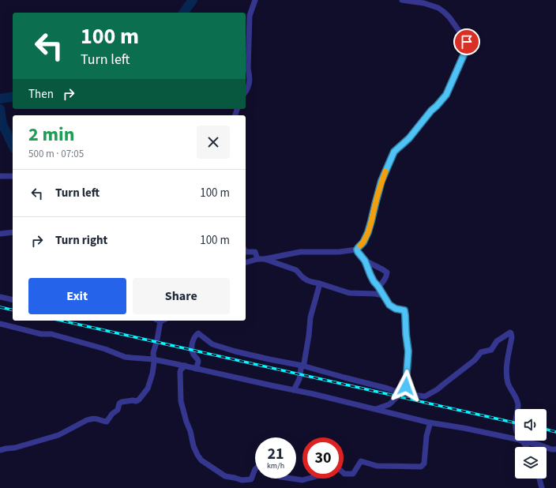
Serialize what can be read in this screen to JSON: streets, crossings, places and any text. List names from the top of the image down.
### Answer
{
  "page": {
    "turn": ["100 m", "Turn left"],
    "then": "Then",
    "heading": ["2 min", "500 m · 07:05"],
    "list": [
      {
        "name": "Turn left",
        "value": "100 m"
      },
      {
        "name": "Turn right",
        "value": "100 m"
      }
    ],
    "buttons": ["Exit", "Share"],
    "speed": "21 km/h",
    "limit": "30"
  }
}
